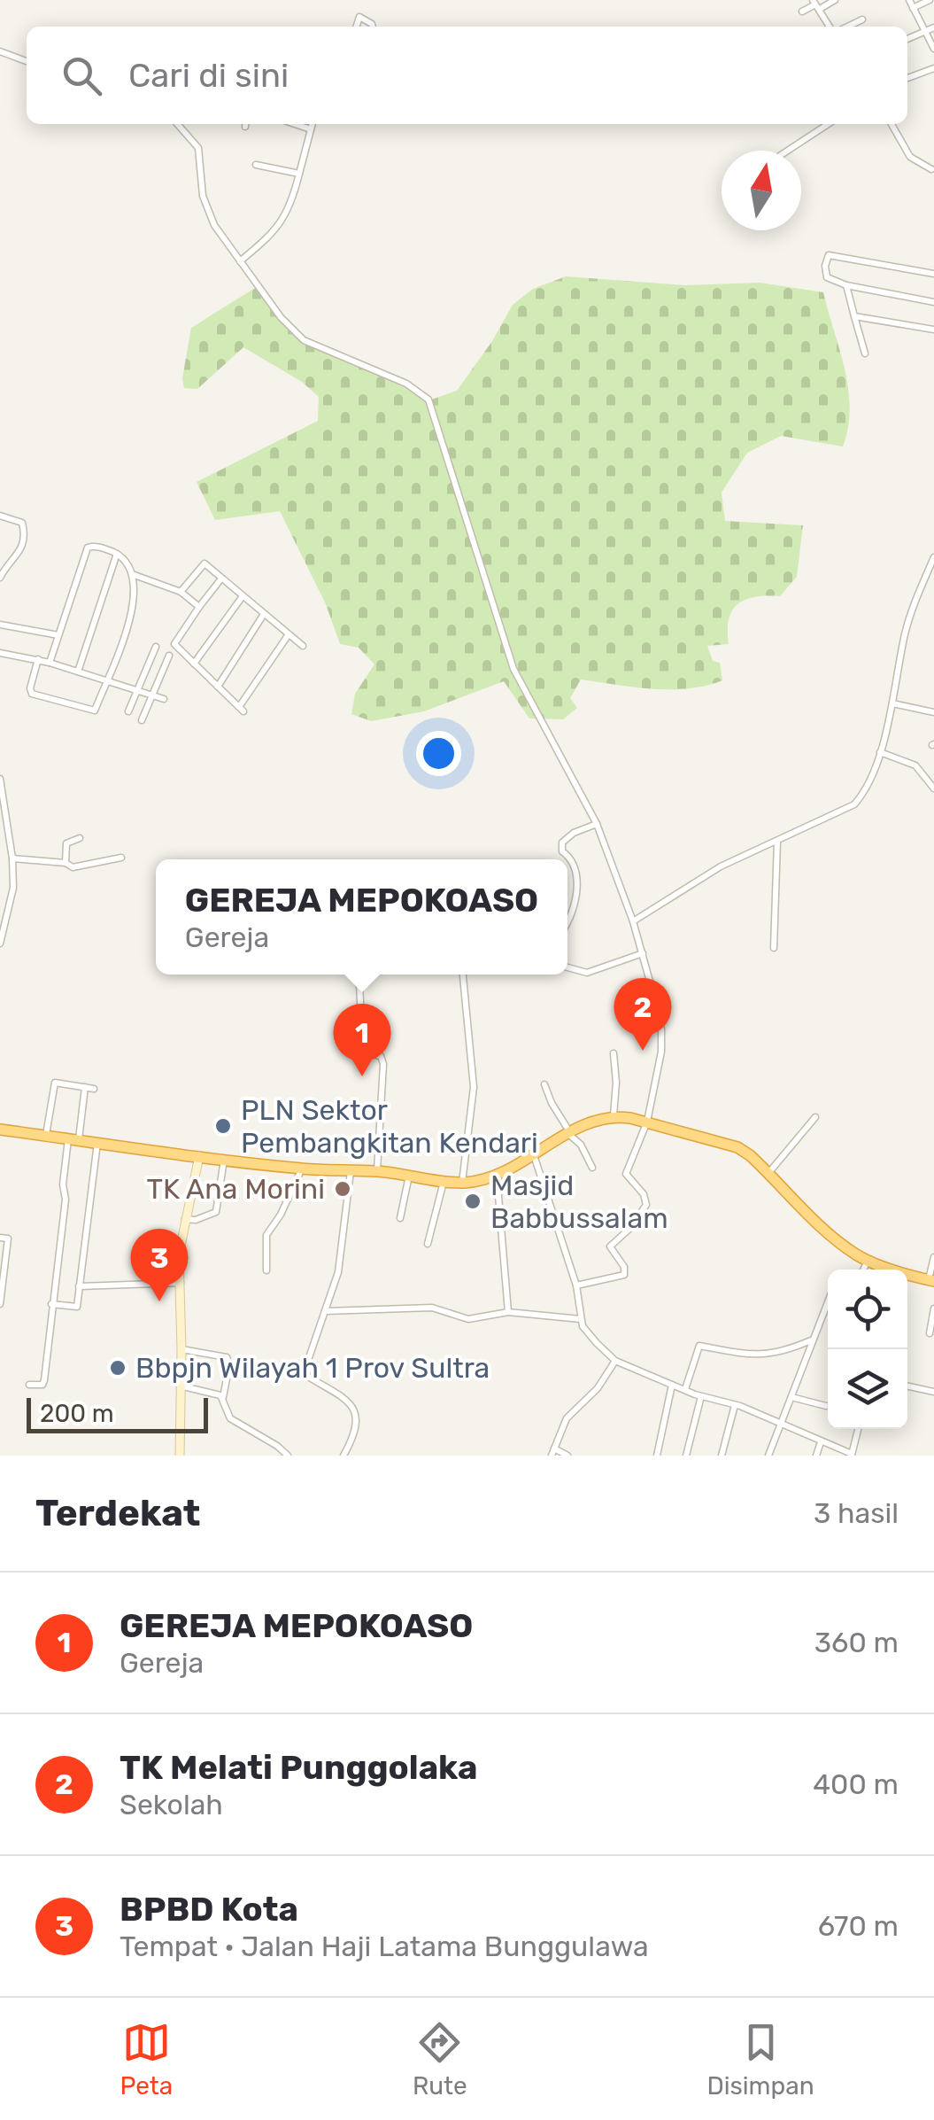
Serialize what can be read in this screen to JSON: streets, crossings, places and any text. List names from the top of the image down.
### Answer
{
  "places": [
    "PLN Sektor Pembangkitan Kendari",
    "TK Ana Morini",
    "Masjid Babbussalam",
    "Bbpjn Wilayah 1 Prov Sultra"
  ],
  "scale_bar": "200 m",
  "north": "top",
  "page": {
    "search": "Cari di sini",
    "popup": ["GEREJA MEPOKOASO", "Gereja"],
    "pins": ["2", "1", "3"],
    "scale": "200 m",
    "heading": ["Terdekat", "3 hasil"],
    "list": [
      {
        "mark": "1",
        "name": "GEREJA MEPOKOASO",
        "note": "Gereja",
        "value": "360 m"
      },
      {
        "mark": "2",
        "name": "TK Melati Punggolaka",
        "note": "Sekolah",
        "value": "400 m"
      },
      {
        "mark": "3",
        "name": "BPBD Kota",
        "note": "Tempat · Jalan Haji Latama Bunggulawa",
        "value": "670 m"
      }
    ],
    "nav": ["Peta", "Rute", "Disimpan"]
  }
}
